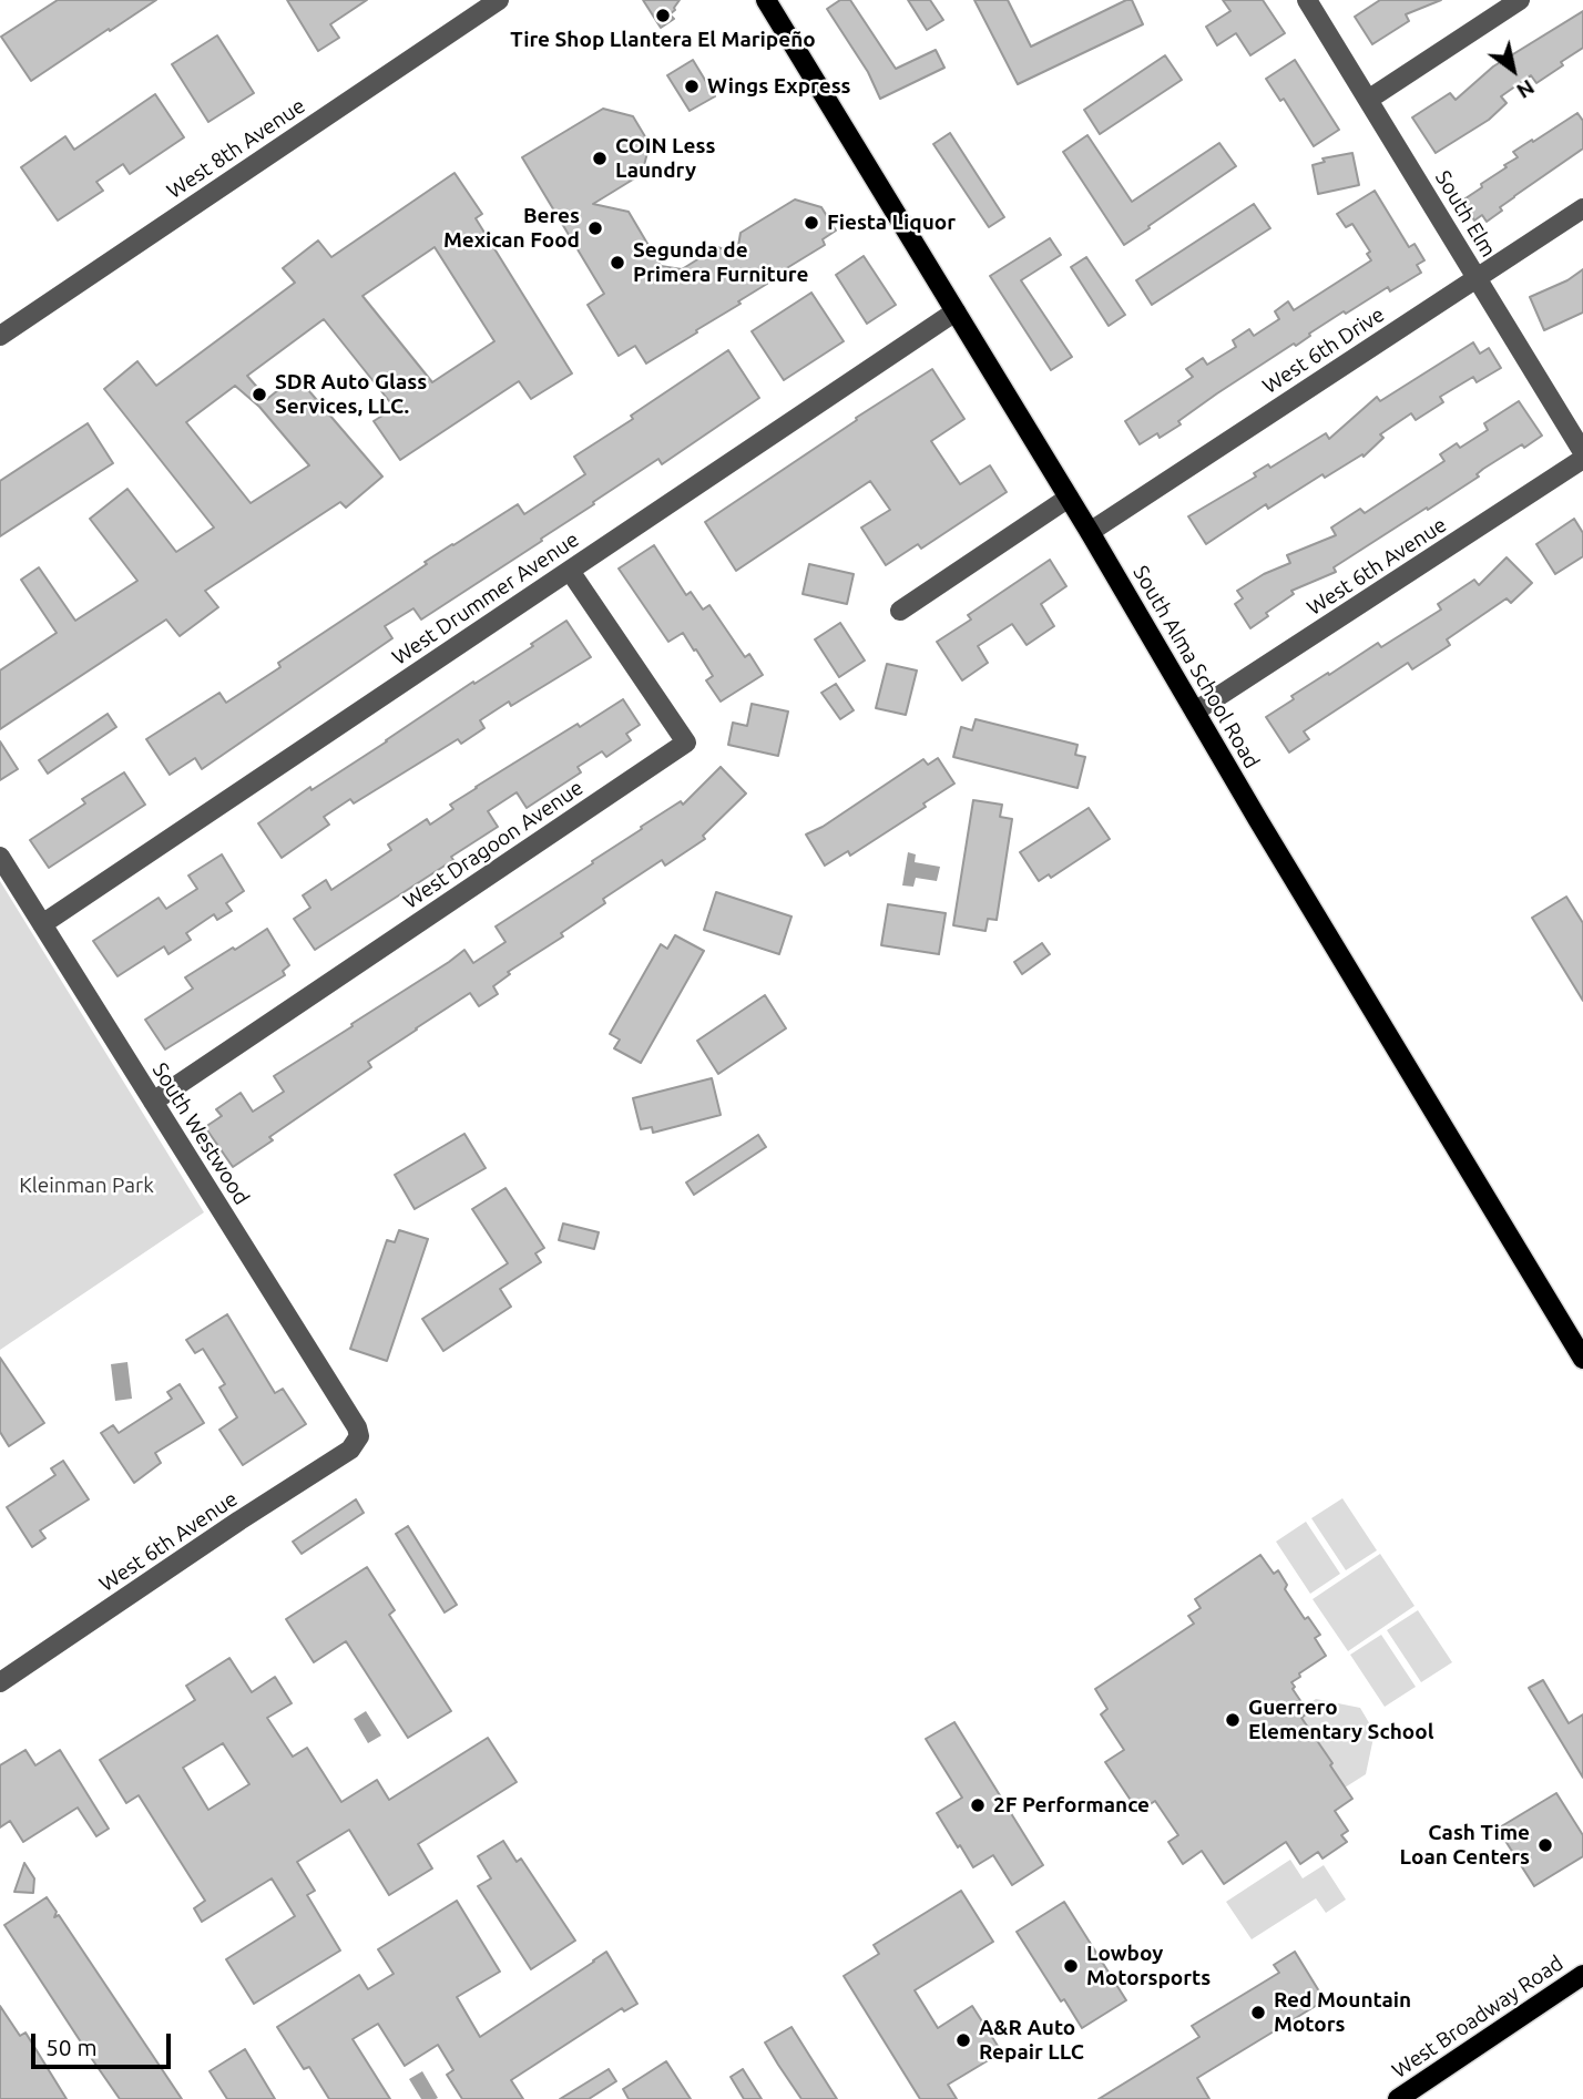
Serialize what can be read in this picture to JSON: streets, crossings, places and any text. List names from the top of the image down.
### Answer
{
  "streets": {
    "main road": ["South Alma School Road", "West Broadway Road"],
    "street": [
      "West 8th Avenue",
      "South Elm",
      "West 6th Drive",
      "West 6th Avenue",
      "West Drummer Avenue",
      "West Dragoon Avenue",
      "South Westwood"
    ]
  },
  "crossings": [
    ["South Elm", "West 6th Drive"],
    ["West 6th Drive", "South Alma School Road"],
    ["West 6th Avenue", "South Alma School Road"],
    ["West 6th Avenue", "South Westwood"],
    ["West Drummer Avenue", "South Alma School Road"],
    ["West Drummer Avenue", "West Dragoon Avenue"],
    ["West Drummer Avenue", "South Westwood"],
    ["West Dragoon Avenue", "South Westwood"]
  ],
  "parks": ["Kleinman Park"],
  "places": [
    "Tire Shop Llantera El Maripeño",
    "Wings Express",
    "COIN Less Laundry",
    "Fiesta Liquor",
    "Beres Mexican Food",
    "Segunda de Primera Furniture",
    "SDR Auto Glass Services, LLC.",
    "Guerrero Elementary School",
    "2F Performance",
    "Cash Time Loan Centers",
    "Lowboy Motorsports",
    "Red Mountain Motors",
    "A&R Auto Repair LLC"
  ],
  "scale_bar": "50 m",
  "north": "bottom right"
}
